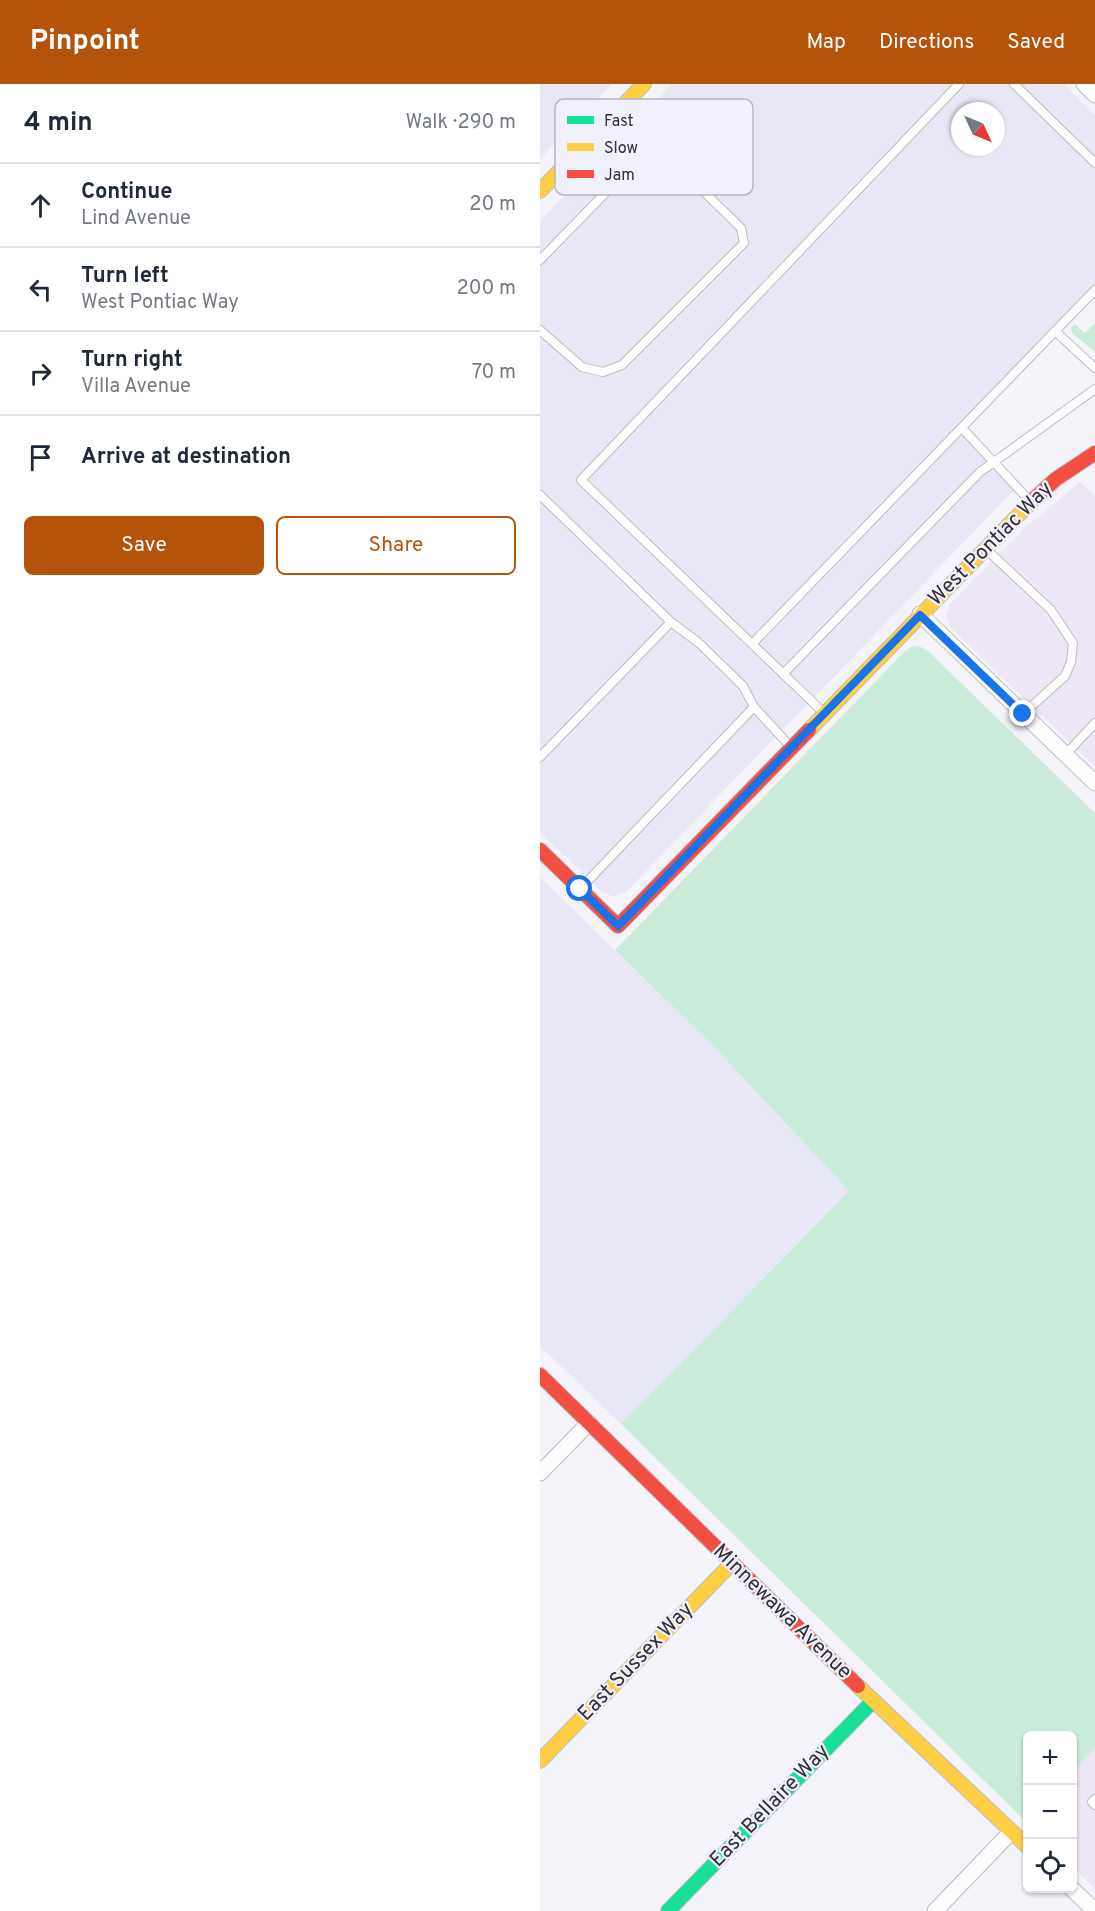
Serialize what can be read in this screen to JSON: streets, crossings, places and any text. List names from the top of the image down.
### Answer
{
  "streets": {
    "street": [
      "West Pontiac Way",
      "Minnewawa Avenue",
      "East Sussex Way",
      "East Bellaire Way"
    ]
  },
  "crossings": [
    ["Minnewawa Avenue", "East Sussex Way"],
    ["Minnewawa Avenue", "East Bellaire Way"]
  ],
  "legend": ["Fast", "Slow", "Jam"],
  "north": "bottom right",
  "page": {
    "header": "Pinpoint",
    "nav": ["Map", "Directions", "Saved"],
    "heading": ["4 min", "Walk · 290 m"],
    "list": [
      ["Continue", "Lind Avenue", "20 m"],
      ["Turn left", "West Pontiac Way", "200 m"],
      ["Turn right", "Villa Avenue", "70 m"],
      "Arrive at destination"
    ],
    "buttons": ["Save", "Share"],
    "map_buttons": ["+", "−"]
  }
}
